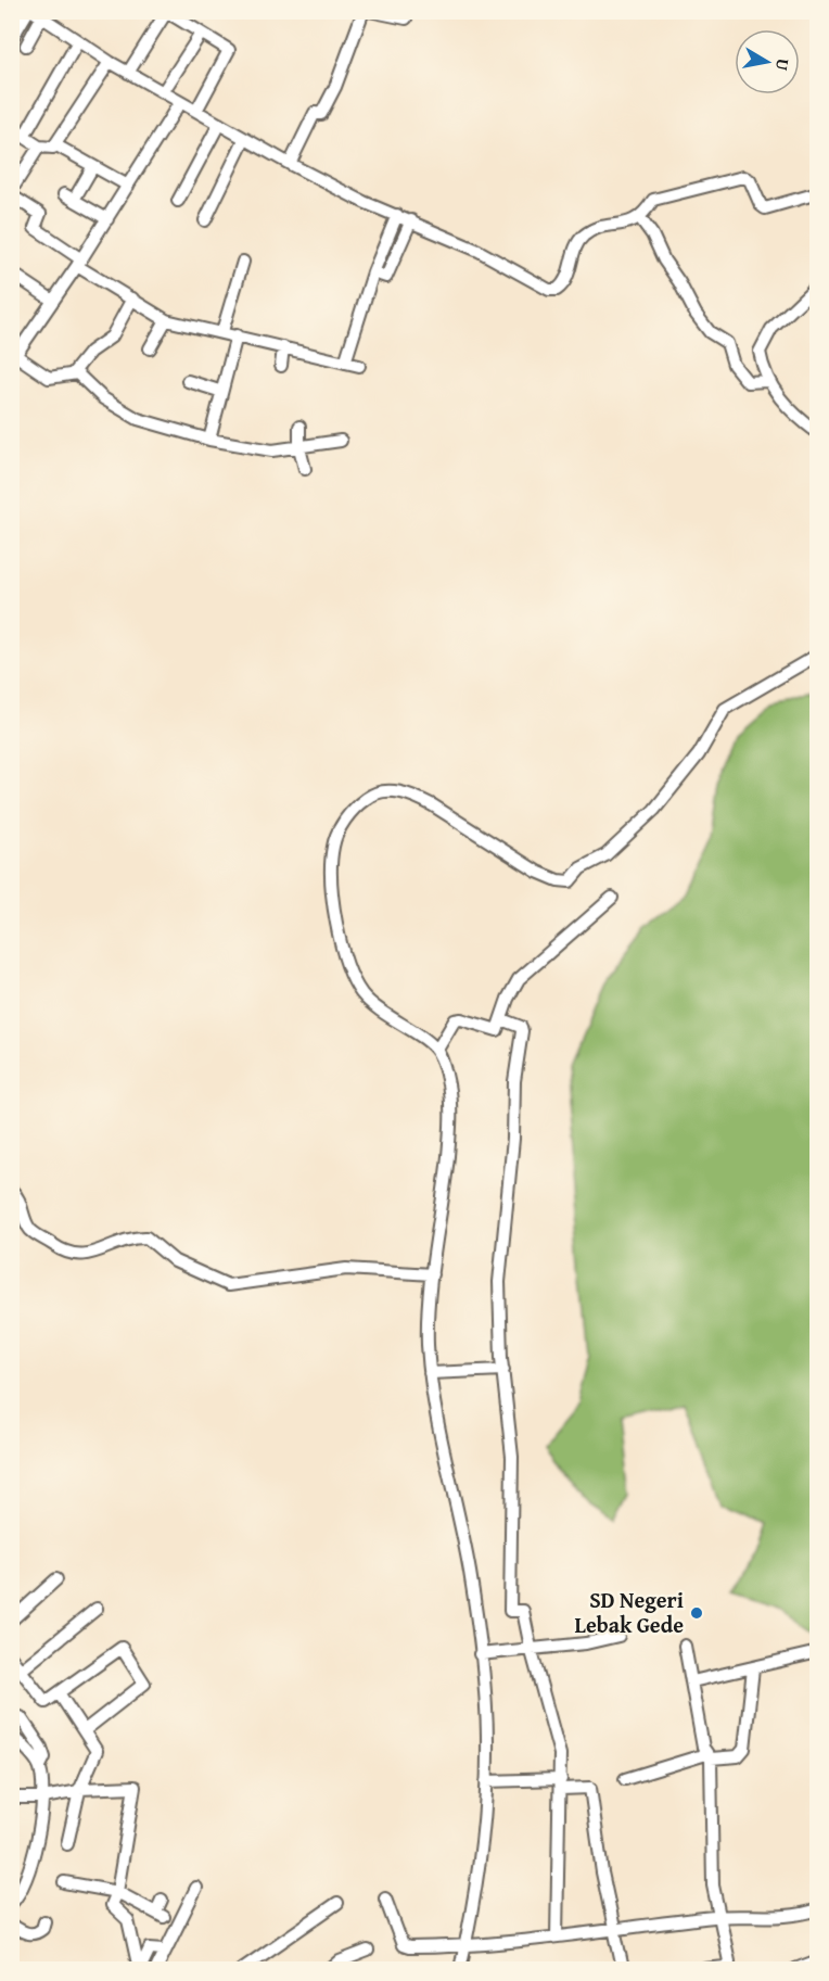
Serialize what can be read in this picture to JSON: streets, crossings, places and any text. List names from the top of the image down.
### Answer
{
  "places": ["SD Negeri Lebak Gede"],
  "north": "right"
}
